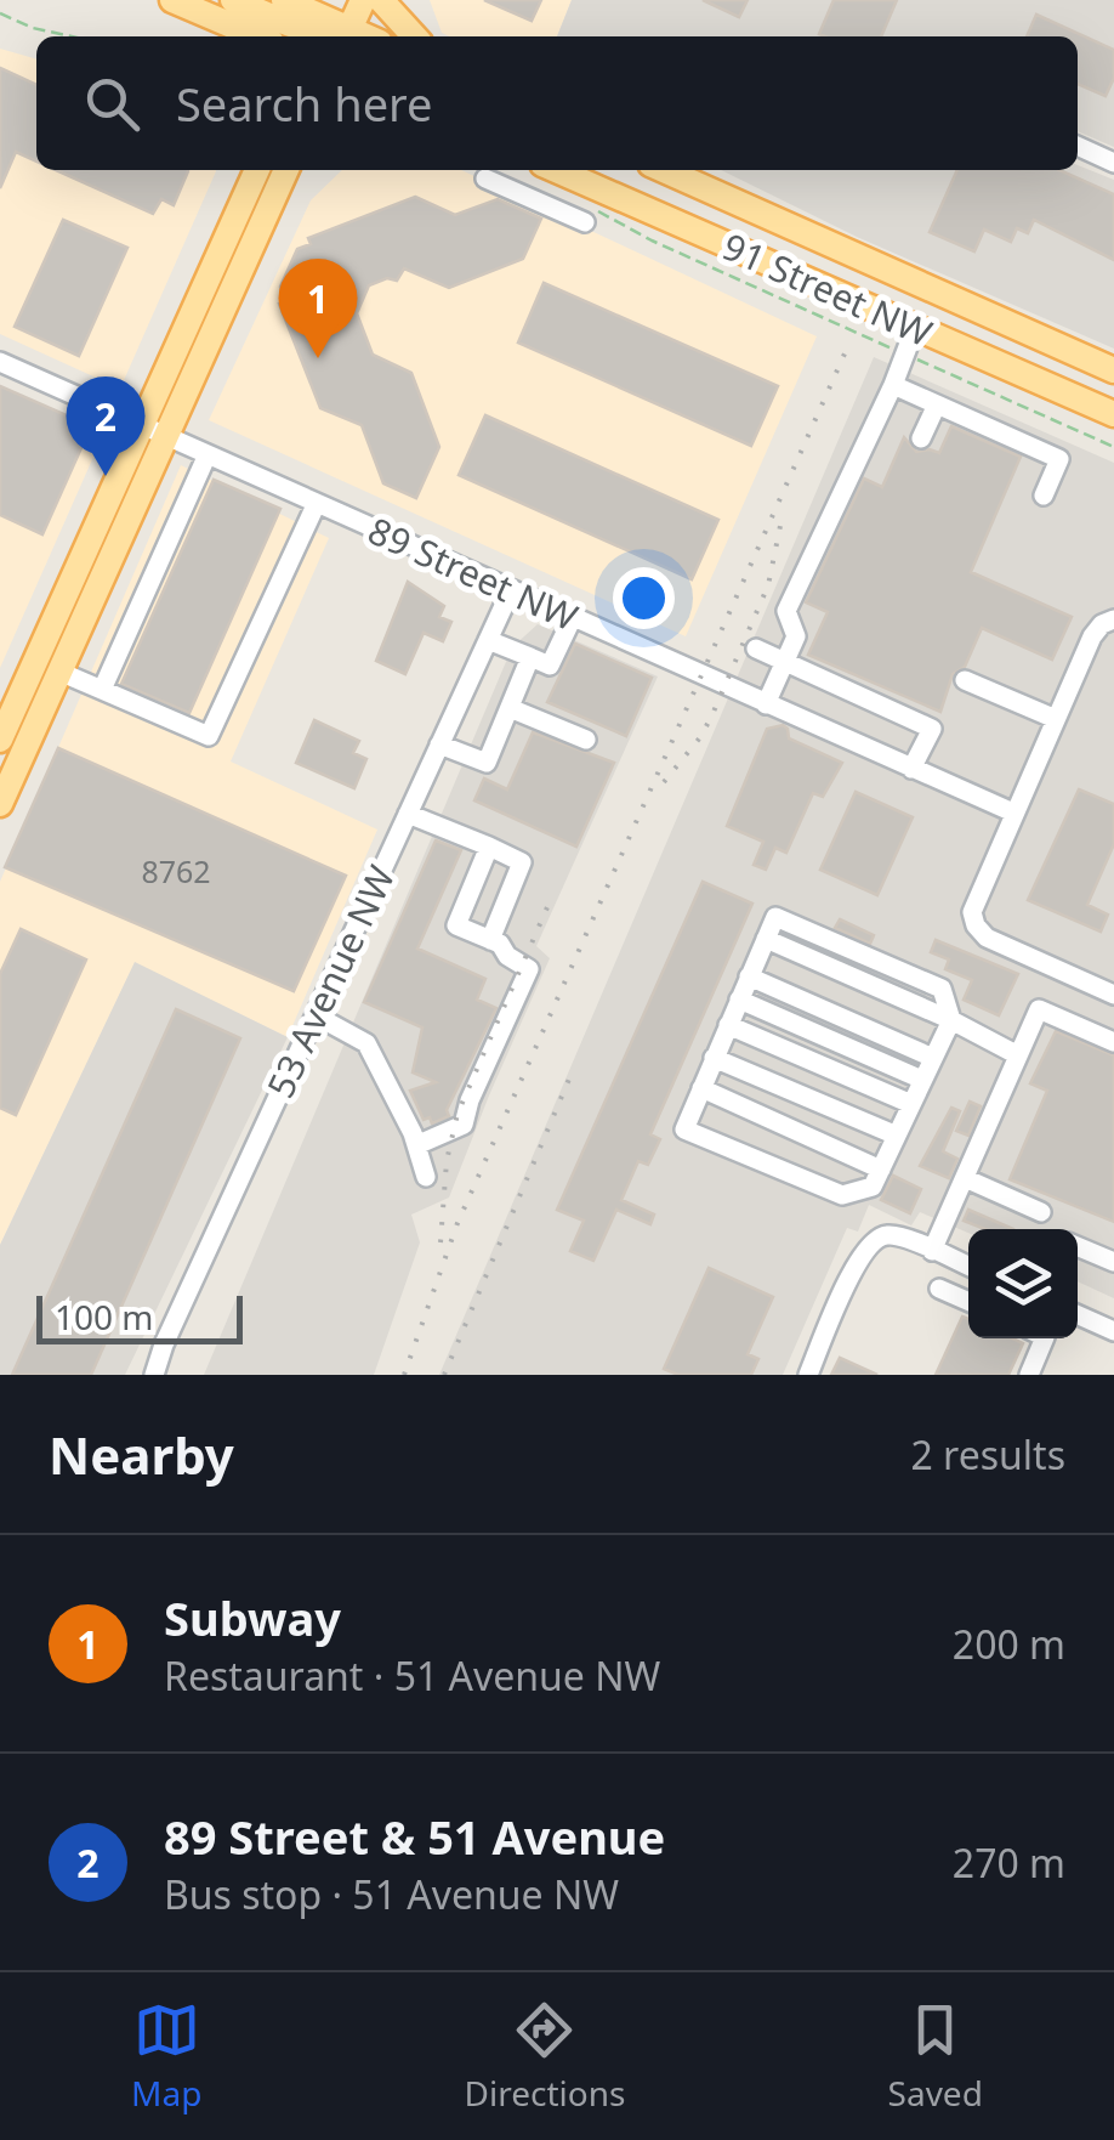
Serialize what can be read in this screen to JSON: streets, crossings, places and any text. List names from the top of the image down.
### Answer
{
  "streets": {
    "main road": ["91 Street NW"],
    "street": ["89 Street NW", "53 Avenue NW"]
  },
  "crossings": [
    ["89 Street NW", "53 Avenue NW"]
  ],
  "house_numbers": ["8762"],
  "scale_bar": "100 m",
  "page": {
    "search": "Search here",
    "pins": ["1", "2"],
    "scale": "100 m",
    "heading": ["Nearby", "2 results"],
    "list": [
      {
        "mark": "1",
        "name": "Subway",
        "note": "Restaurant · 51 Avenue NW",
        "value": "200 m"
      },
      {
        "mark": "2",
        "name": "89 Street & 51 Avenue",
        "note": "Bus stop · 51 Avenue NW",
        "value": "270 m"
      }
    ],
    "nav": ["Map", "Directions", "Saved"]
  }
}
